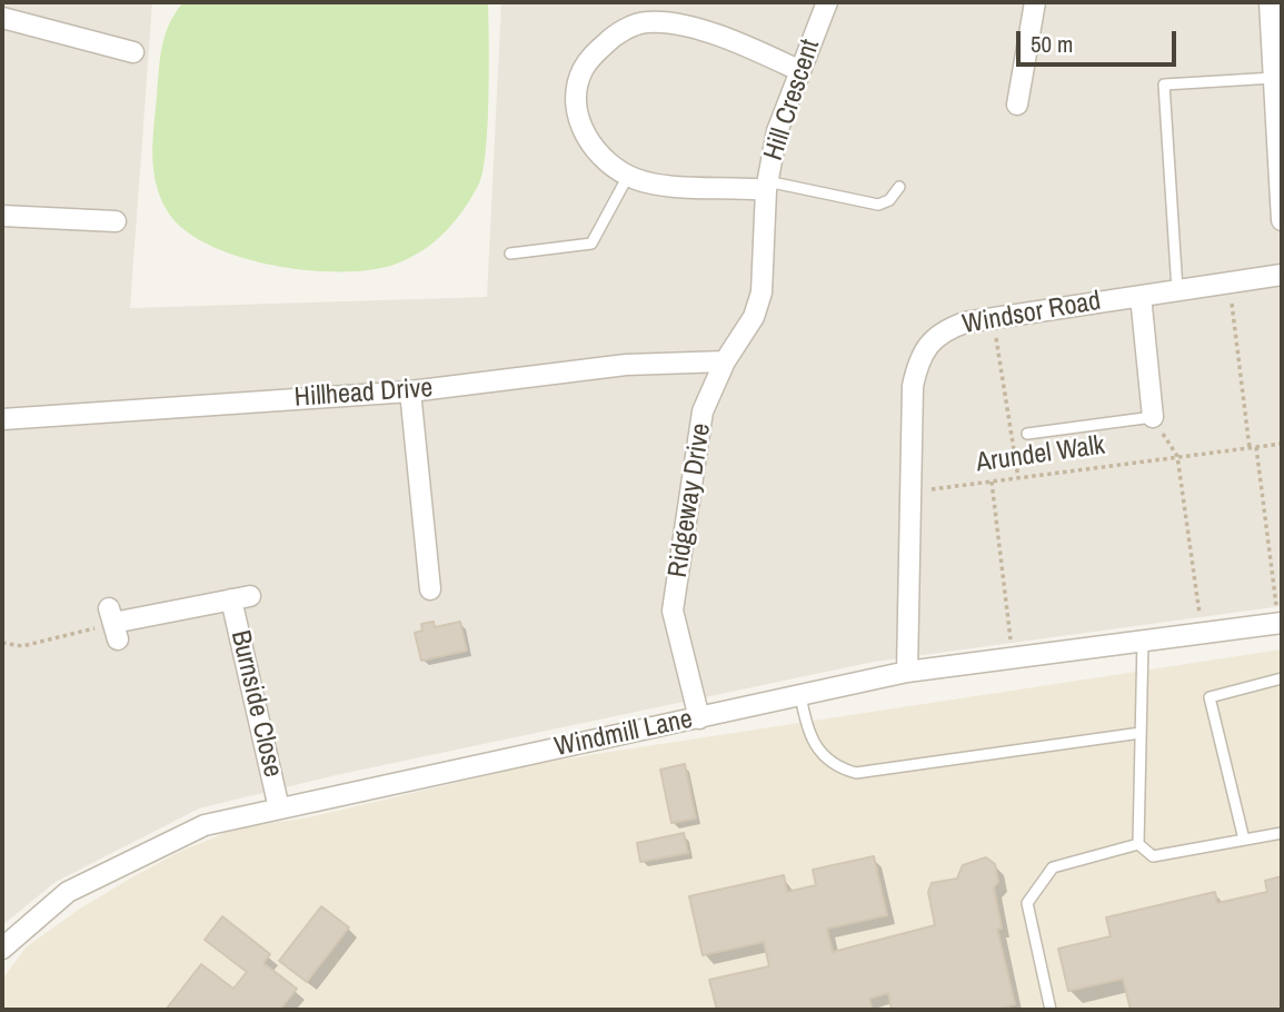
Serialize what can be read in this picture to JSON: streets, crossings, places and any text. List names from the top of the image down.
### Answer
{
  "streets": {
    "street": [
      "Hill Crescent",
      "Windsor Road",
      "Hillhead Drive",
      "Ridgeway Drive",
      "Burnside Close",
      "Windmill Lane"
    ],
    "path": ["Arundel Walk"]
  },
  "crossings": [
    ["Hill Crescent", "Ridgeway Drive"],
    ["Windsor Road", "Arundel Walk"],
    ["Windsor Road", "Windmill Lane"],
    ["Hillhead Drive", "Ridgeway Drive"],
    ["Ridgeway Drive", "Windmill Lane"],
    ["Burnside Close", "Windmill Lane"]
  ],
  "scale_bar": "50 m"
}
